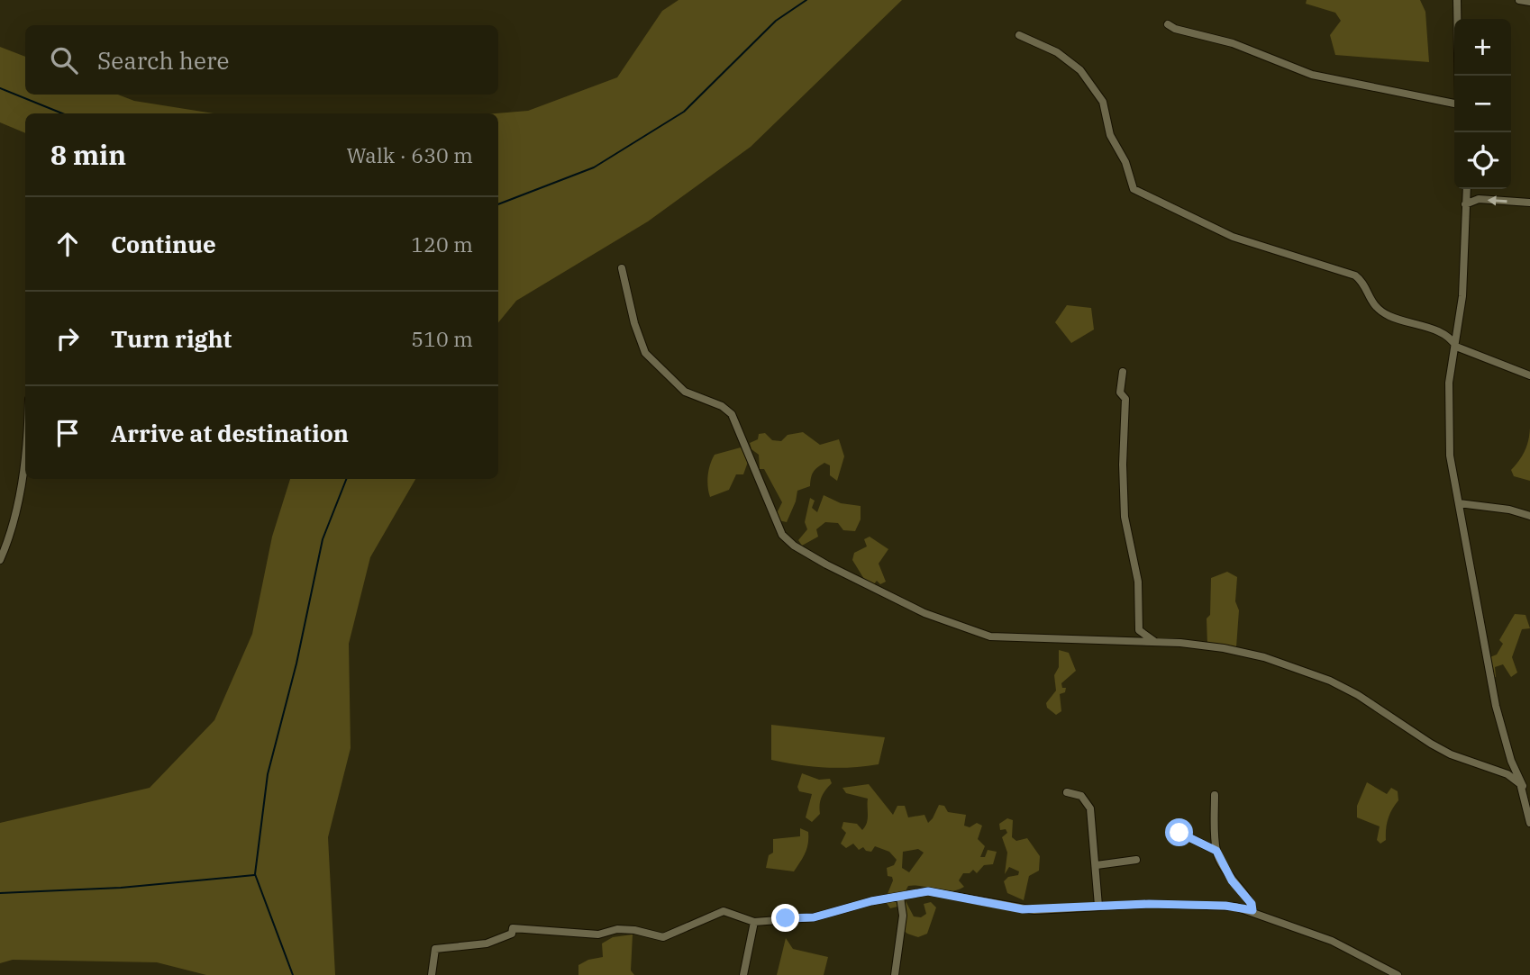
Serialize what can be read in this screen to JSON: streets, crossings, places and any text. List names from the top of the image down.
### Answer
{
  "page": {
    "map_buttons": ["+", "−"],
    "search": "Search here",
    "heading": ["8 min", "Walk · 630 m"],
    "list": [
      ["Continue", "120 m"],
      ["Turn right", "510 m"],
      "Arrive at destination"
    ]
  }
}
